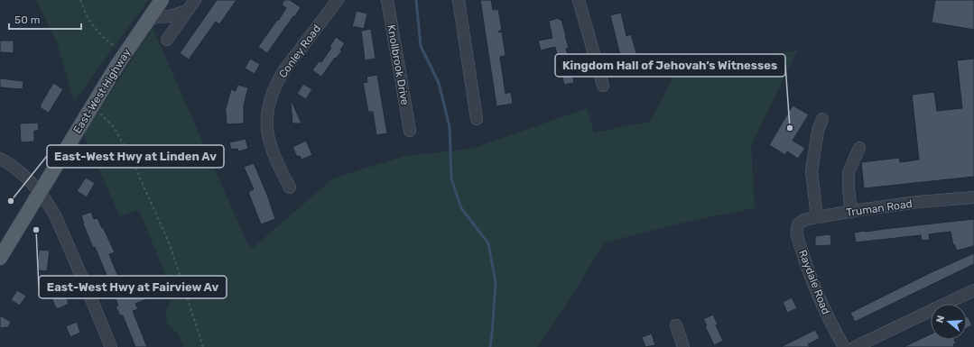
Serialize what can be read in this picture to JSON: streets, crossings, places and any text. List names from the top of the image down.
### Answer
{
  "streets": {
    "main road": ["East-West Highway"],
    "street": [
      "Conley Road",
      "Knollbrook Drive",
      "Truman Road",
      "Raydale Road"
    ]
  },
  "crossings": [
    ["Truman Road", "Raydale Road"]
  ],
  "places": ["Kingdom Hall of Jehovah’s Witnesses", "East-West Hwy at Linden Av", "East-West Hwy at Fairview Av"],
  "scale_bar": "50 m",
  "north": "left"
}
